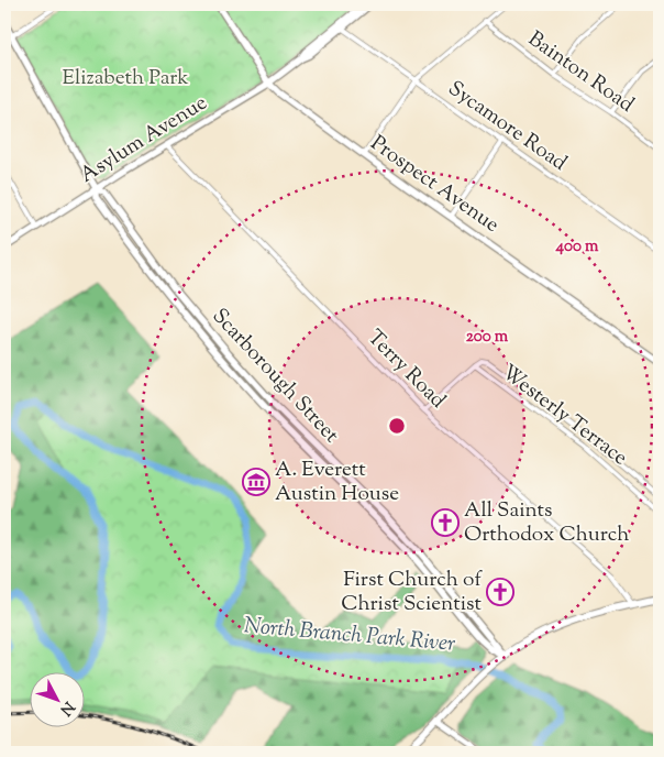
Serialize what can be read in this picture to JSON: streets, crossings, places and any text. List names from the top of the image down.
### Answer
{
  "streets": {
    "main road": ["Asylum Avenue", "Prospect Avenue", "Scarborough Street"],
    "street": [
      "Bainton Road",
      "Sycamore Road",
      "Terry Road",
      "Westerly Terrace"
    ]
  },
  "crossings": [
    ["Sycamore Road", "Asylum Avenue"],
    ["Asylum Avenue", "Prospect Avenue"],
    ["Asylum Avenue", "Terry Road"],
    ["Asylum Avenue", "Scarborough Street"],
    ["Terry Road", "Westerly Terrace"]
  ],
  "water": ["North Branch Park River"],
  "parks": ["Elizabeth Park"],
  "places": {
    "museum": ["A. Everett Austin House"],
    "church": ["All Saints Orthodox Church", "First Church of Christ Scientist"]
  },
  "north": "bottom right",
  "rings": ["400 m", "200 m"]
}
